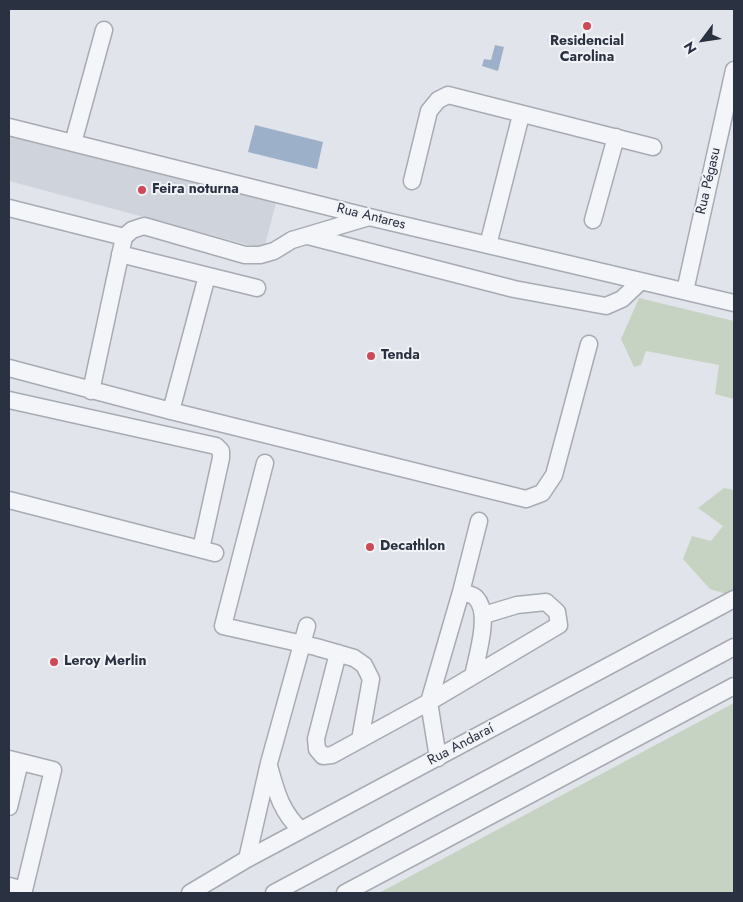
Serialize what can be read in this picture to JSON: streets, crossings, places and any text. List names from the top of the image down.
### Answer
{
  "streets": {
    "street": ["Rua Pégasu", "Rua Antares", "Rua Andaraí"]
  },
  "crossings": [
    ["Rua Pégasu", "Rua Antares"]
  ],
  "places": [
    "Residencial Carolina",
    "Feira noturna",
    "Tenda",
    "Decathlon",
    "Leroy Merlin"
  ],
  "north": "bottom left"
}
